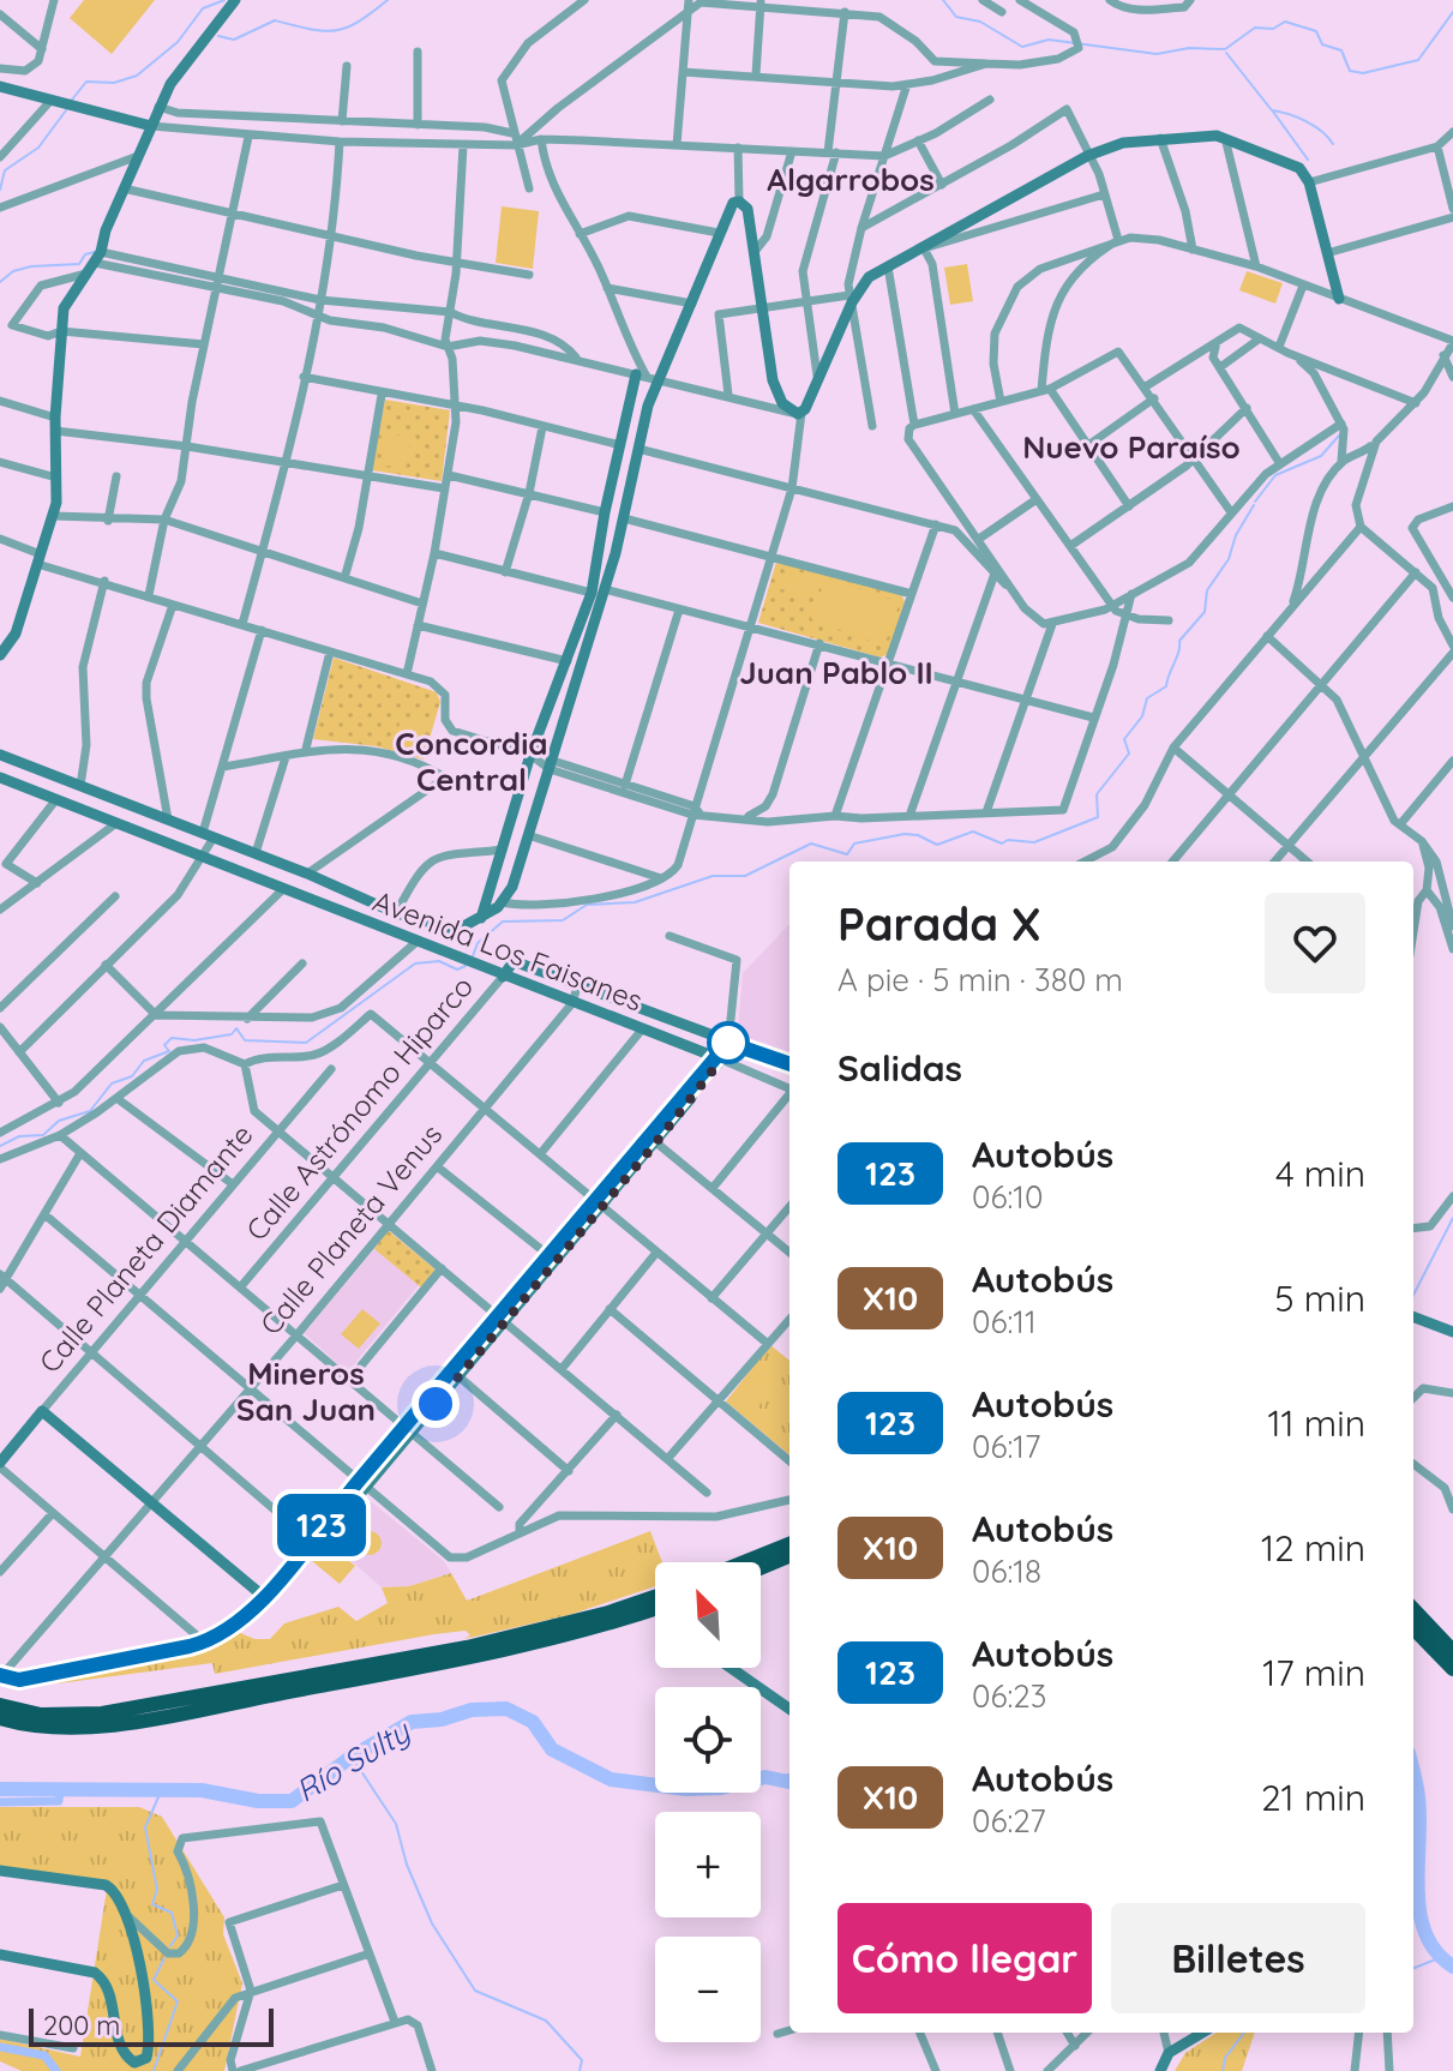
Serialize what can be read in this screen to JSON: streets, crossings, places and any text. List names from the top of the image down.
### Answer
{
  "streets": {
    "street": [
      "Avenida Los Faisanes",
      "Calle Astrónomo Hiparco",
      "Calle Planeta Venus",
      "Calle Planeta Diamante"
    ]
  },
  "crossings": [
    ["Avenida Los Faisanes", "Calle Astrónomo Hiparco"],
    ["Avenida Los Faisanes", "Calle Planeta Venus"]
  ],
  "districts": [
    "Algarrobos",
    "Nuevo Paraíso",
    "Juan Pablo II",
    "Concordia Central",
    "Mineros San Juan"
  ],
  "water": ["Río Sulty"],
  "lines": ["bus line 123"],
  "scale_bar": "200 m",
  "north": "top left",
  "page": {
    "on_map": "123",
    "heading": [
      ["Parada X", "A pie · 5 min · 380 m"],
      "Salidas"
    ],
    "list": [
      {
        "mark": "123",
        "name": "Autobús",
        "note": "06:10",
        "value": "4 min"
      },
      {
        "mark": "X10",
        "name": "Autobús",
        "note": "06:11",
        "value": "5 min"
      },
      {
        "mark": "123",
        "name": "Autobús",
        "note": "06:17",
        "value": "11 min"
      },
      {
        "mark": "X10",
        "name": "Autobús",
        "note": "06:18",
        "value": "12 min"
      },
      {
        "mark": "123",
        "name": "Autobús",
        "note": "06:23",
        "value": "17 min"
      },
      {
        "mark": "X10",
        "name": "Autobús",
        "note": "06:27",
        "value": "21 min"
      }
    ],
    "map_buttons": ["+", "−"],
    "buttons": ["Cómo llegar", "Billetes"],
    "scale": "200 m"
  }
}
